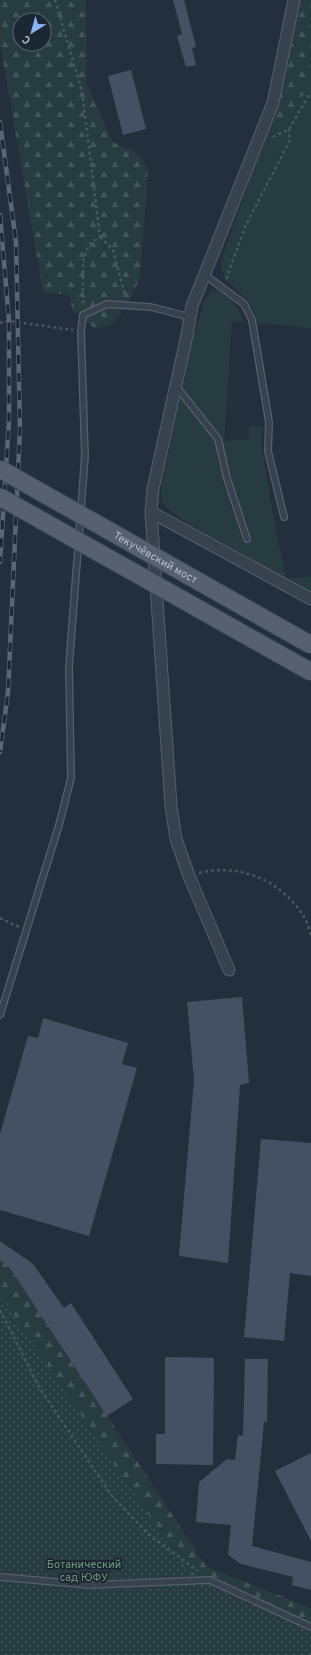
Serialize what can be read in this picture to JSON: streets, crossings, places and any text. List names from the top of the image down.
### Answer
{
  "streets": {
    "main road": ["Текучёвский мост"]
  },
  "parks": ["Ботанический сад ЮФУ"],
  "north": "bottom left"
}
